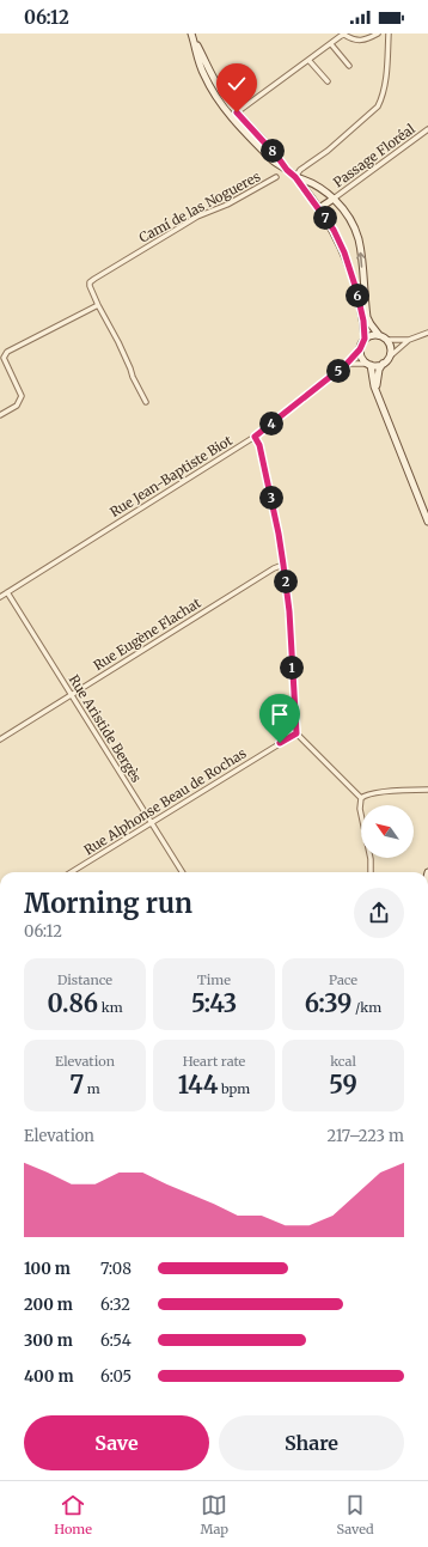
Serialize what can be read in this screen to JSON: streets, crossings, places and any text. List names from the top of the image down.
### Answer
{
  "streets": {
    "street": [
      "Passage Floréal",
      "Camí de las Nogueres",
      "Rue Jean-Baptiste Biot",
      "Rue Eugène Flachat",
      "Rue Aristide Bergès",
      "Rue Alphonse Beau de Rochas"
    ]
  },
  "crossings": [
    ["Rue Jean-Baptiste Biot", "Rue Aristide Bergès"],
    ["Rue Eugène Flachat", "Rue Aristide Bergès"],
    ["Rue Aristide Bergès", "Rue Alphonse Beau de Rochas"]
  ],
  "north": "top left",
  "page": {
    "status": "06:12",
    "pins": [
      "8",
      "7",
      "6",
      "5",
      "4",
      "3",
      "2",
      "1"
    ],
    "heading": ["Morning run", "06:12"],
    "stats": [
      ["Distance", "0.86 km"],
      ["Time", "5:43"],
      ["Pace", "6:39 /km"],
      ["Elevation", "7 m"],
      ["Heart rate", "144 bpm"],
      ["kcal", "59"]
    ],
    "chart": ["Elevation", "217–223 m"],
    "list": [
      {
        "name": "100 m",
        "note": "7:08"
      },
      {
        "name": "200 m",
        "note": "6:32"
      },
      {
        "name": "300 m",
        "note": "6:54"
      },
      {
        "name": "400 m",
        "note": "6:05"
      }
    ],
    "buttons": ["Save", "Share"],
    "tabs": ["Home", "Map", "Saved"]
  }
}
